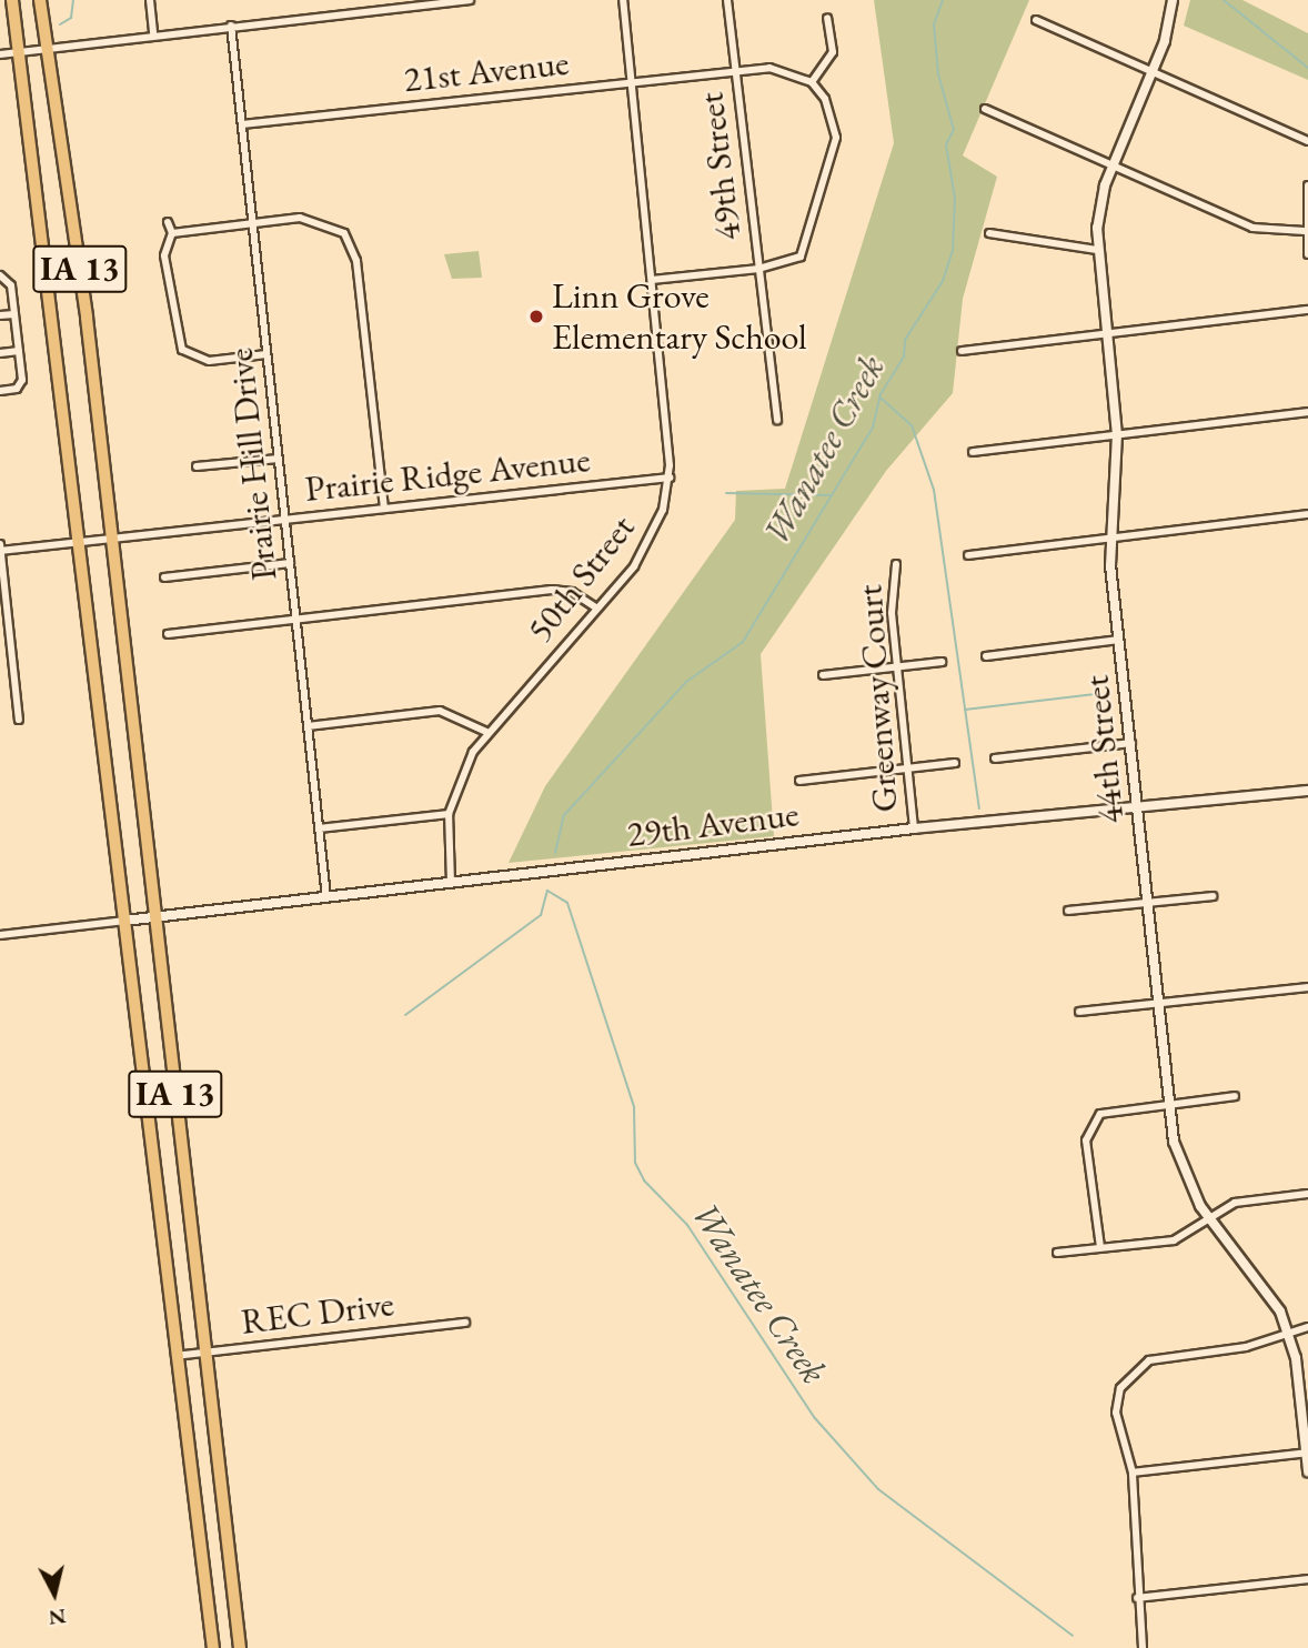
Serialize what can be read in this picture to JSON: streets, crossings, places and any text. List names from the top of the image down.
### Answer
{
  "streets": {
    "highway": ["IA 13"],
    "street": [
      "21st Avenue",
      "49th Street",
      "Prairie Hill Drive",
      "Prairie Ridge Avenue",
      "50th Street",
      "Greenway Court",
      "44th Street",
      "29th Avenue",
      "REC Drive"
    ]
  },
  "crossings": [
    ["21st Avenue", "49th Street"],
    ["21st Avenue", "Prairie Hill Drive"],
    ["21st Avenue", "50th Street"],
    ["IA 13", "Prairie Ridge Avenue"],
    ["IA 13", "29th Avenue"],
    ["IA 13", "REC Drive"],
    ["Prairie Hill Drive", "Prairie Ridge Avenue"],
    ["Prairie Hill Drive", "29th Avenue"],
    ["Prairie Ridge Avenue", "50th Street"],
    ["50th Street", "29th Avenue"],
    ["Greenway Court", "29th Avenue"],
    ["44th Street", "29th Avenue"]
  ],
  "water": ["Wanatee Creek"],
  "places": ["Linn Grove Elementary School"],
  "north": "bottom"
}
